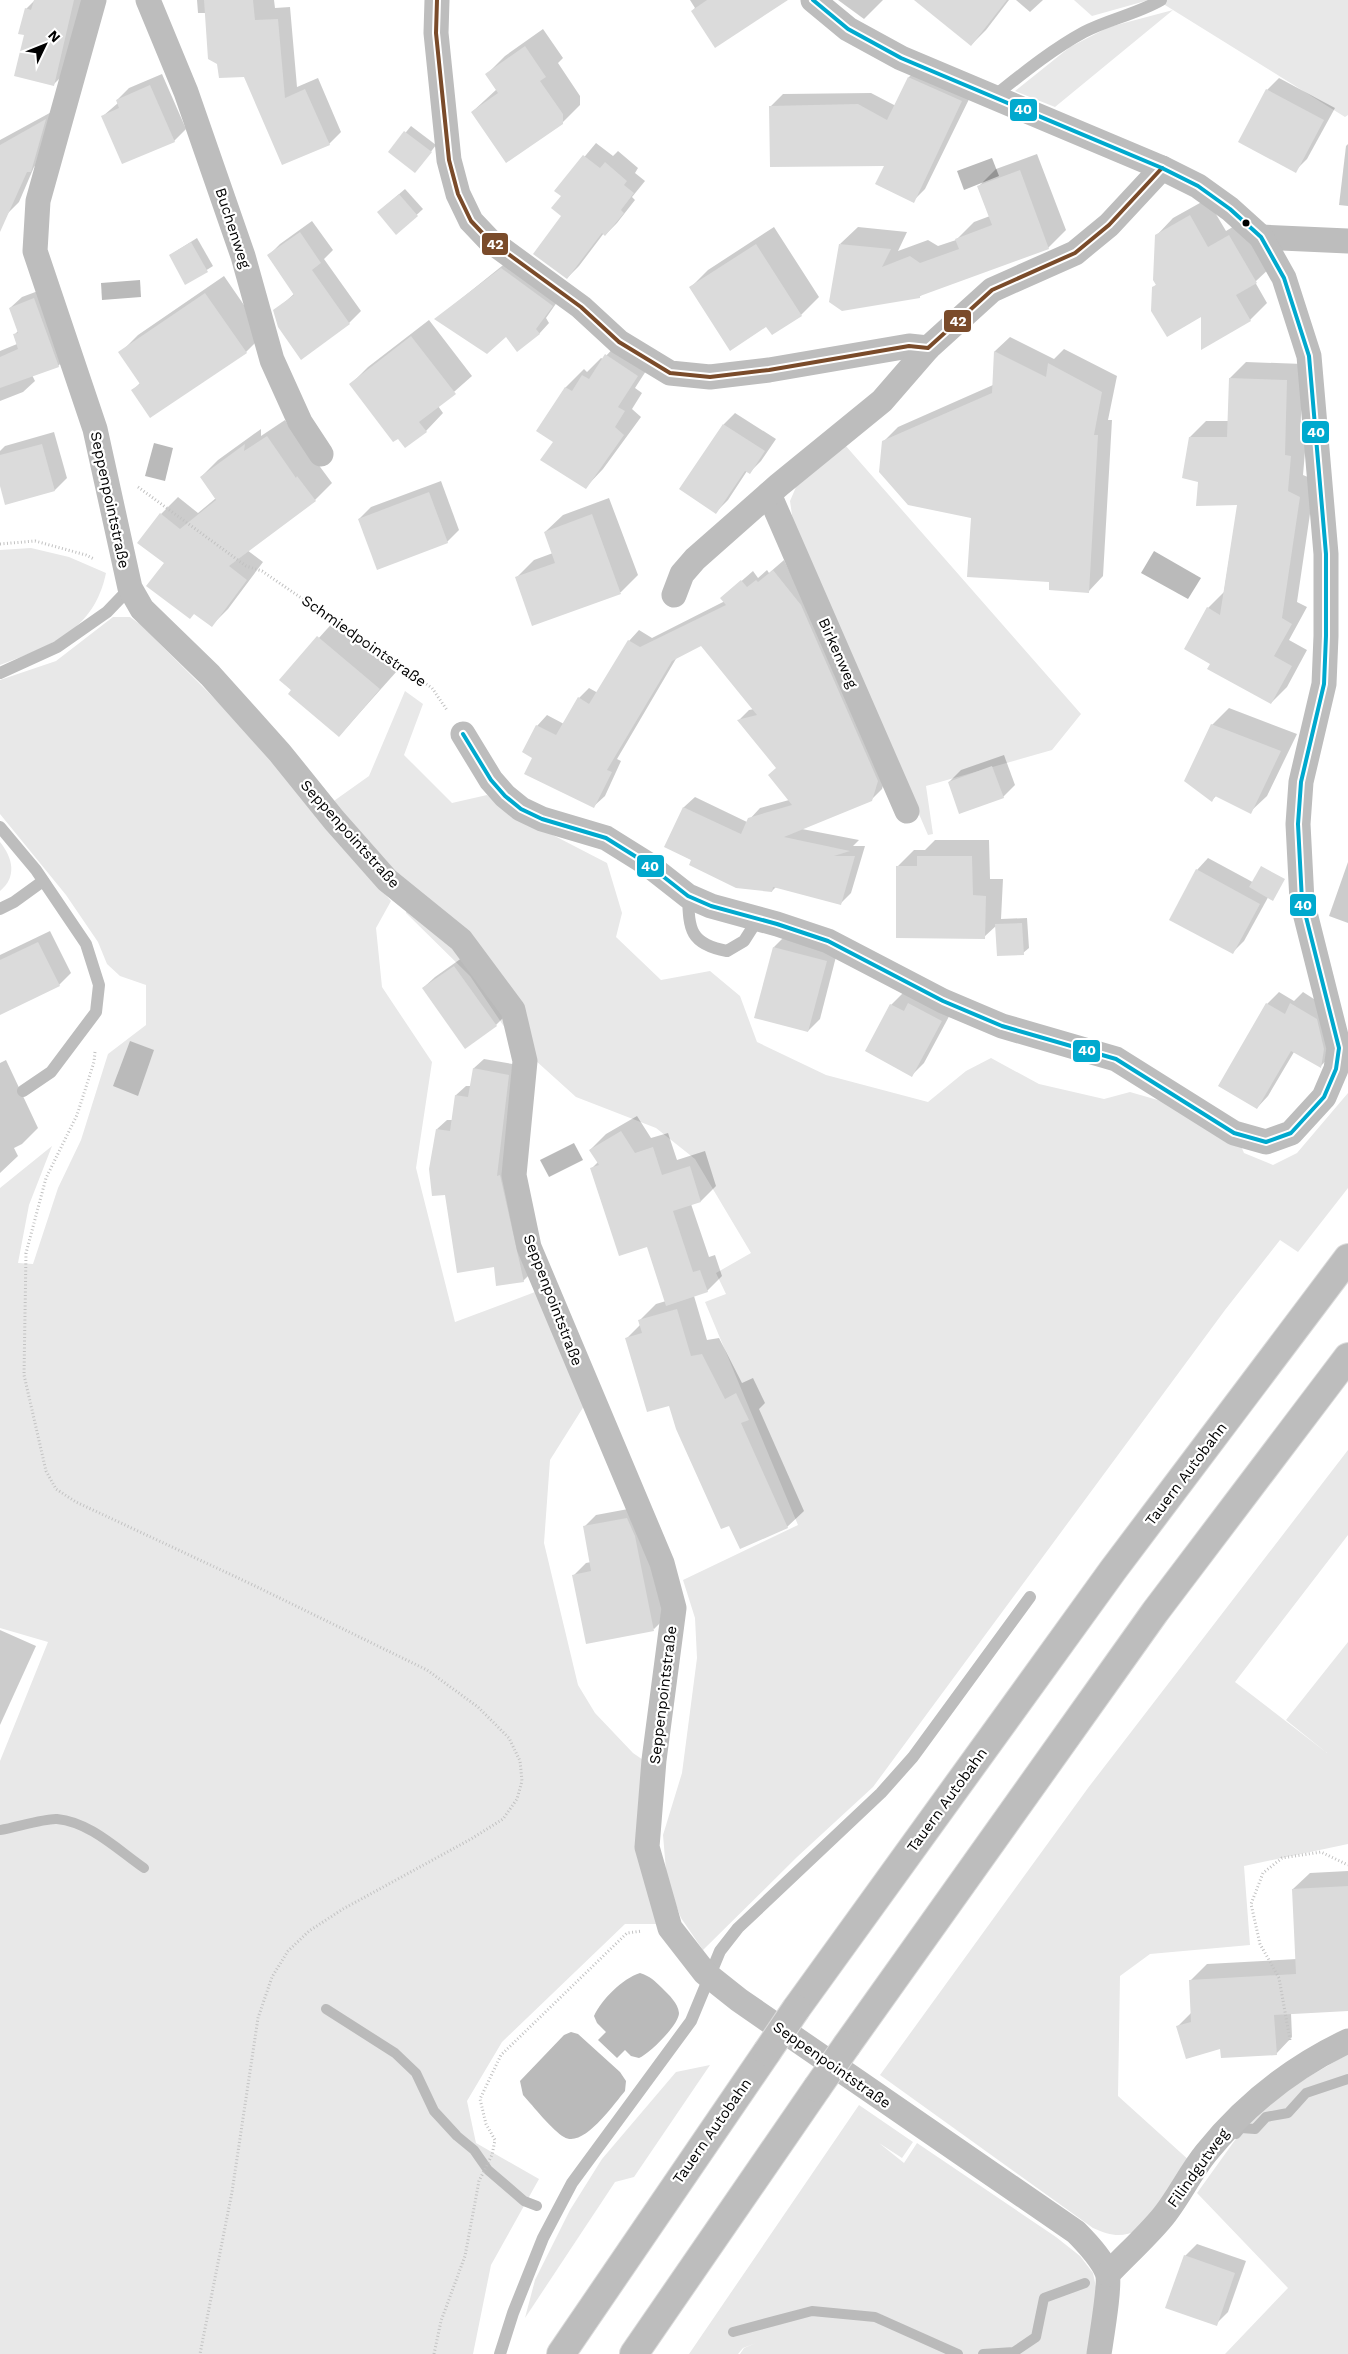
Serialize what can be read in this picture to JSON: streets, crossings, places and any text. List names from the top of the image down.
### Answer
{
  "streets": {
    "highway": ["Tauern Autobahn"],
    "street": [
      "Buchenweg",
      "Seppenpointstraße",
      "Birkenweg",
      "Filindgutweg"
    ],
    "path": ["Schmiedpointstraße"]
  },
  "crossings": [
    ["Seppenpointstraße", "Schmiedpointstraße"],
    ["Seppenpointstraße", "Filindgutweg"]
  ],
  "lines": ["transit line 42", "transit line 40"],
  "north": "top right"
}
